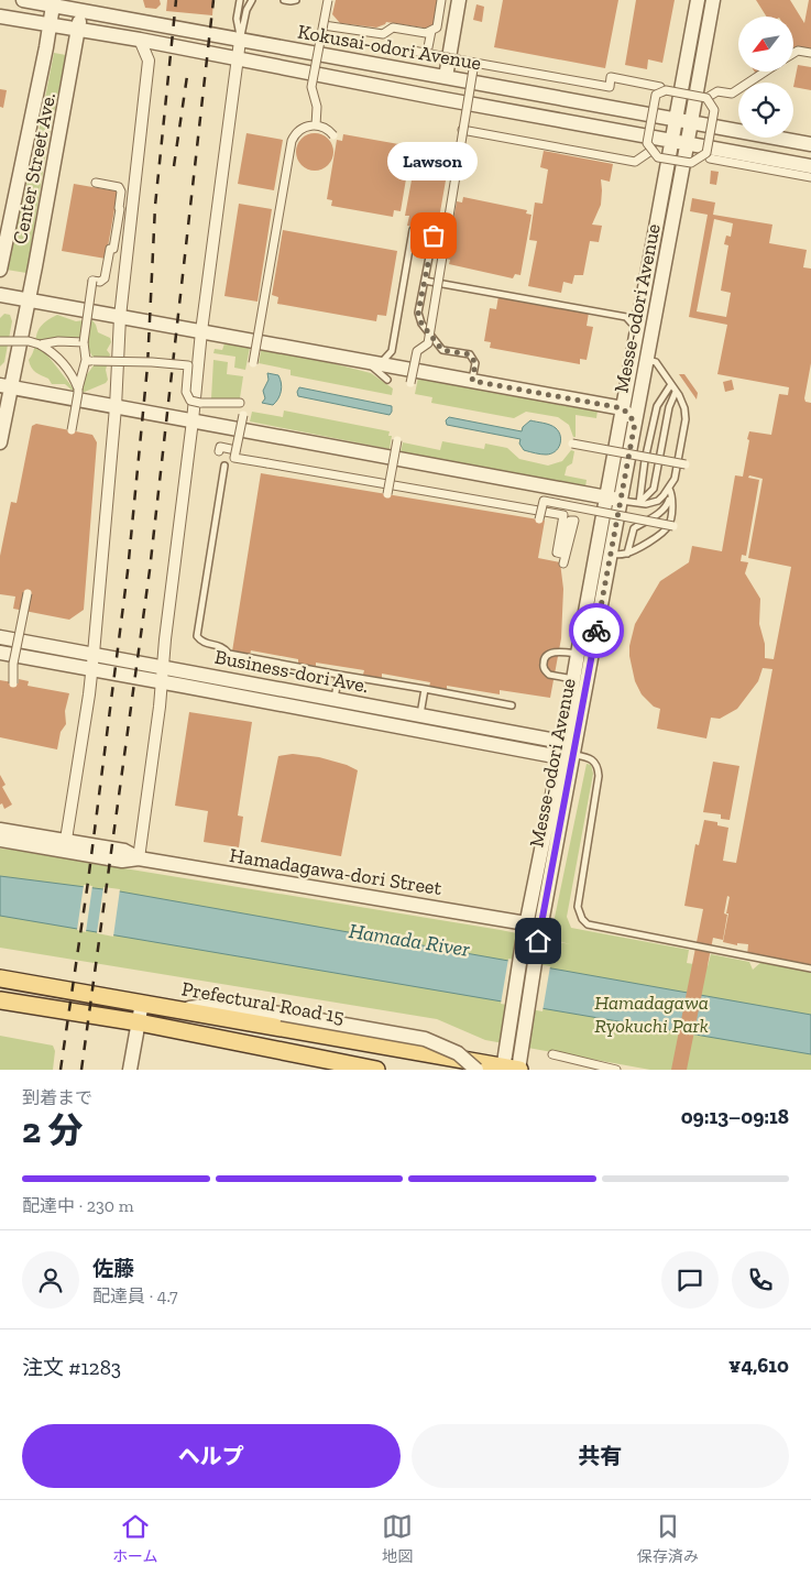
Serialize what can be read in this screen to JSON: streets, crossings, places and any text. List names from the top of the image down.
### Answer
{
  "streets": {
    "main road": ["Prefectural Road 15"],
    "street": [
      "Kokusai-odori Avenue",
      "Center Street Ave.",
      "Messe-odori Avenue",
      "Business-dori Ave.",
      "Hamadagawa-dori Street"
    ]
  },
  "crossings": [
    ["Kokusai-odori Avenue", "Center Street Ave."],
    ["Kokusai-odori Avenue", "Messe-odori Avenue"],
    ["Messe-odori Avenue", "Business-dori Ave."],
    ["Messe-odori Avenue", "Hamadagawa-dori Street"],
    ["Messe-odori Avenue", "Prefectural Road 15"]
  ],
  "water": ["Hamada River"],
  "parks": ["Hamadagawa Ryokuchi Park"],
  "places": ["Lawson"],
  "north": "bottom left",
  "page": {
    "bubble": "Lawson",
    "heading": ["2 分", "到着まで", "09:13–09:18"],
    "panel": [
      "佐藤",
      "配達員 · 4.7",
      "注文 #1283",
      "¥4,610"
    ],
    "bar": "配達中 · 230 m",
    "buttons": ["ヘルプ", "共有"],
    "tabs": ["ホーム", "地図", "保存済み"]
  }
}
